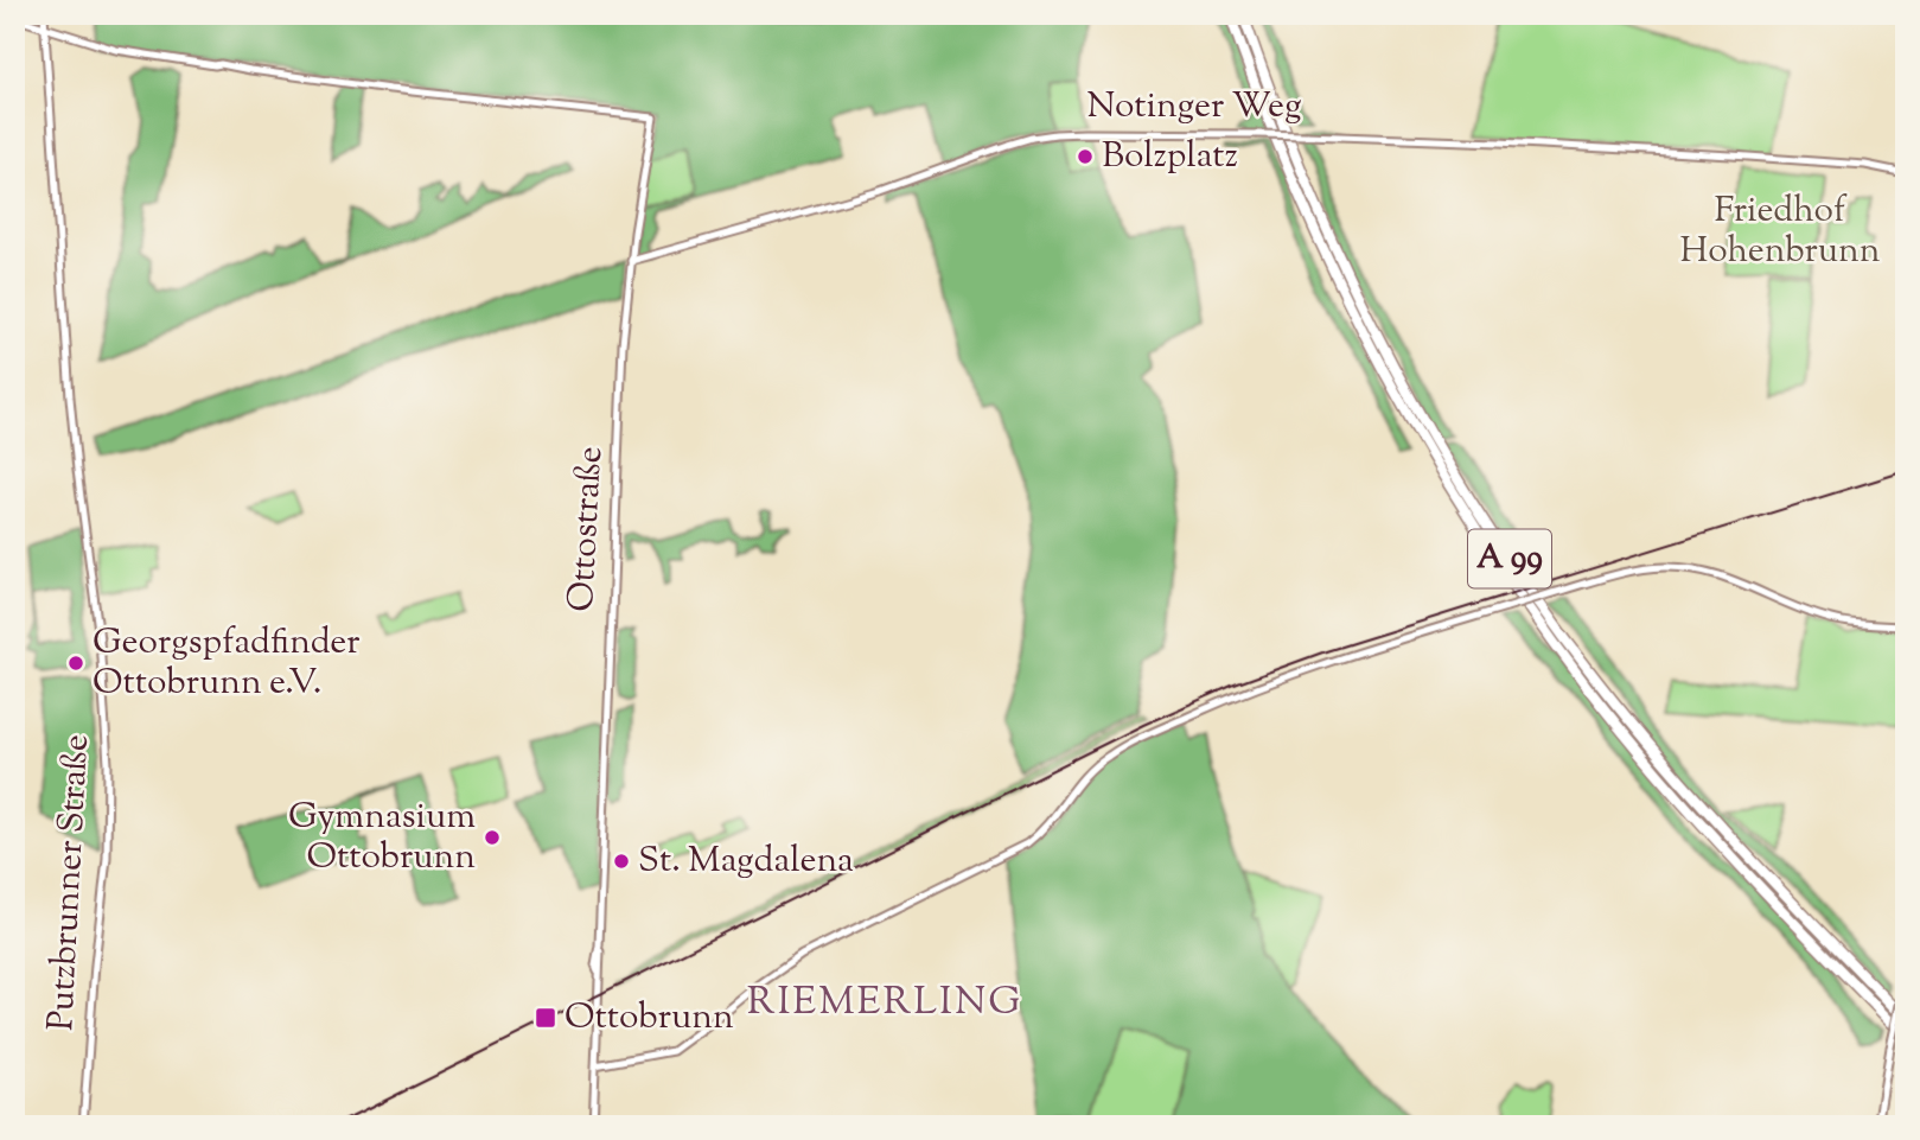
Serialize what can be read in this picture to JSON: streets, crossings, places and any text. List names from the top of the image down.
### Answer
{
  "streets": {
    "highway": ["A 99"],
    "street": ["Notinger Weg", "Ottostraße", "Putzbrunner Straße"]
  },
  "crossings": [
    ["Notinger Weg", "Ottostraße"],
    ["Ottostraße", "Putzbrunner Straße"]
  ],
  "districts": ["RIEMERLING"],
  "parks": ["Friedhof Hohenbrunn"],
  "places": {
    "other": [
      "Bolzplatz",
      "Georgspfadfinder Ottobrunn e.V.",
      "Gymnasium Ottobrunn",
      "St. Magdalena"
    ],
    "transit": ["Ottobrunn"]
  }
}
